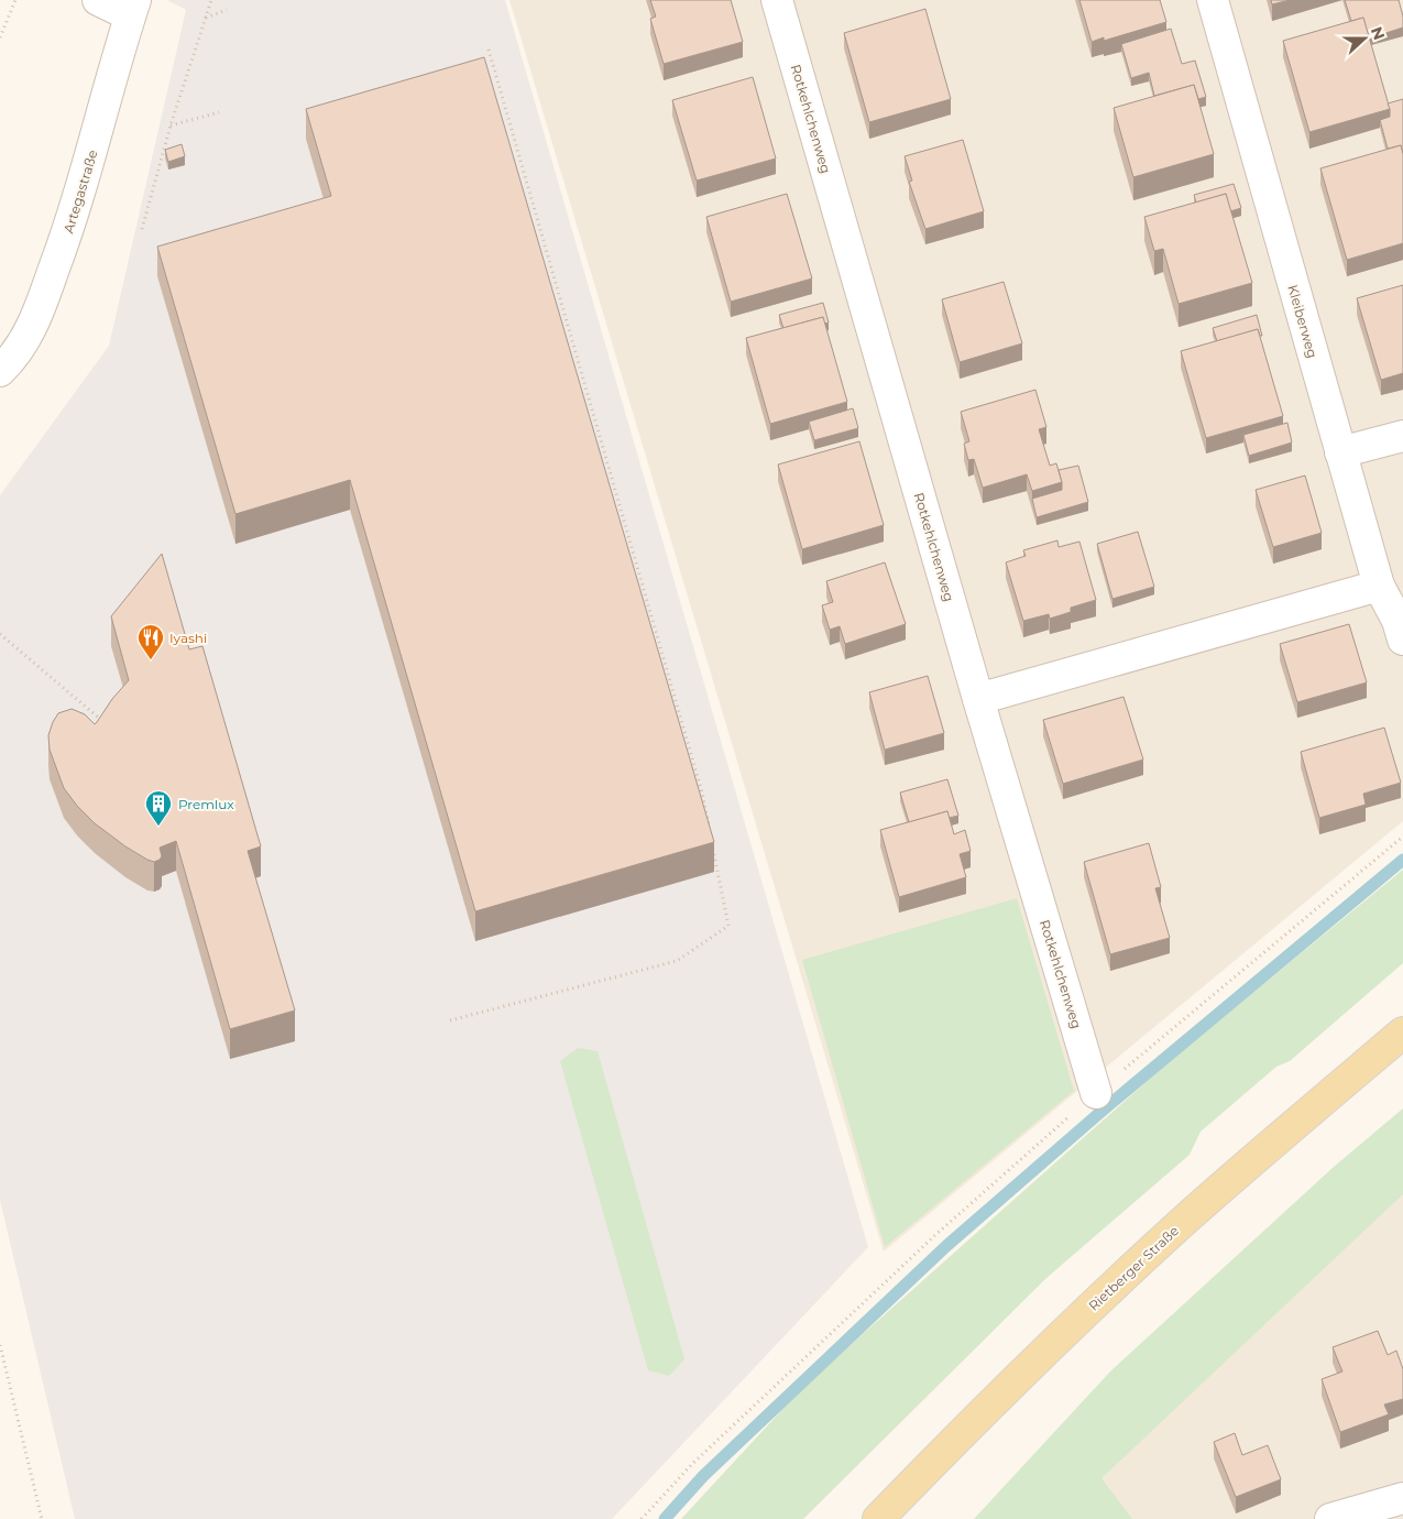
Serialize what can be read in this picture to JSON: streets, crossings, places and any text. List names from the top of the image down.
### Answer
{
  "streets": {
    "main road": ["Rietberger Straße"],
    "street": ["Rotkehlchenweg", "Artegastraße", "Kleiberweg"]
  },
  "places": {
    "restaurant": ["Iyashi"],
    "building": ["Premlux"]
  },
  "north": "right"
}
